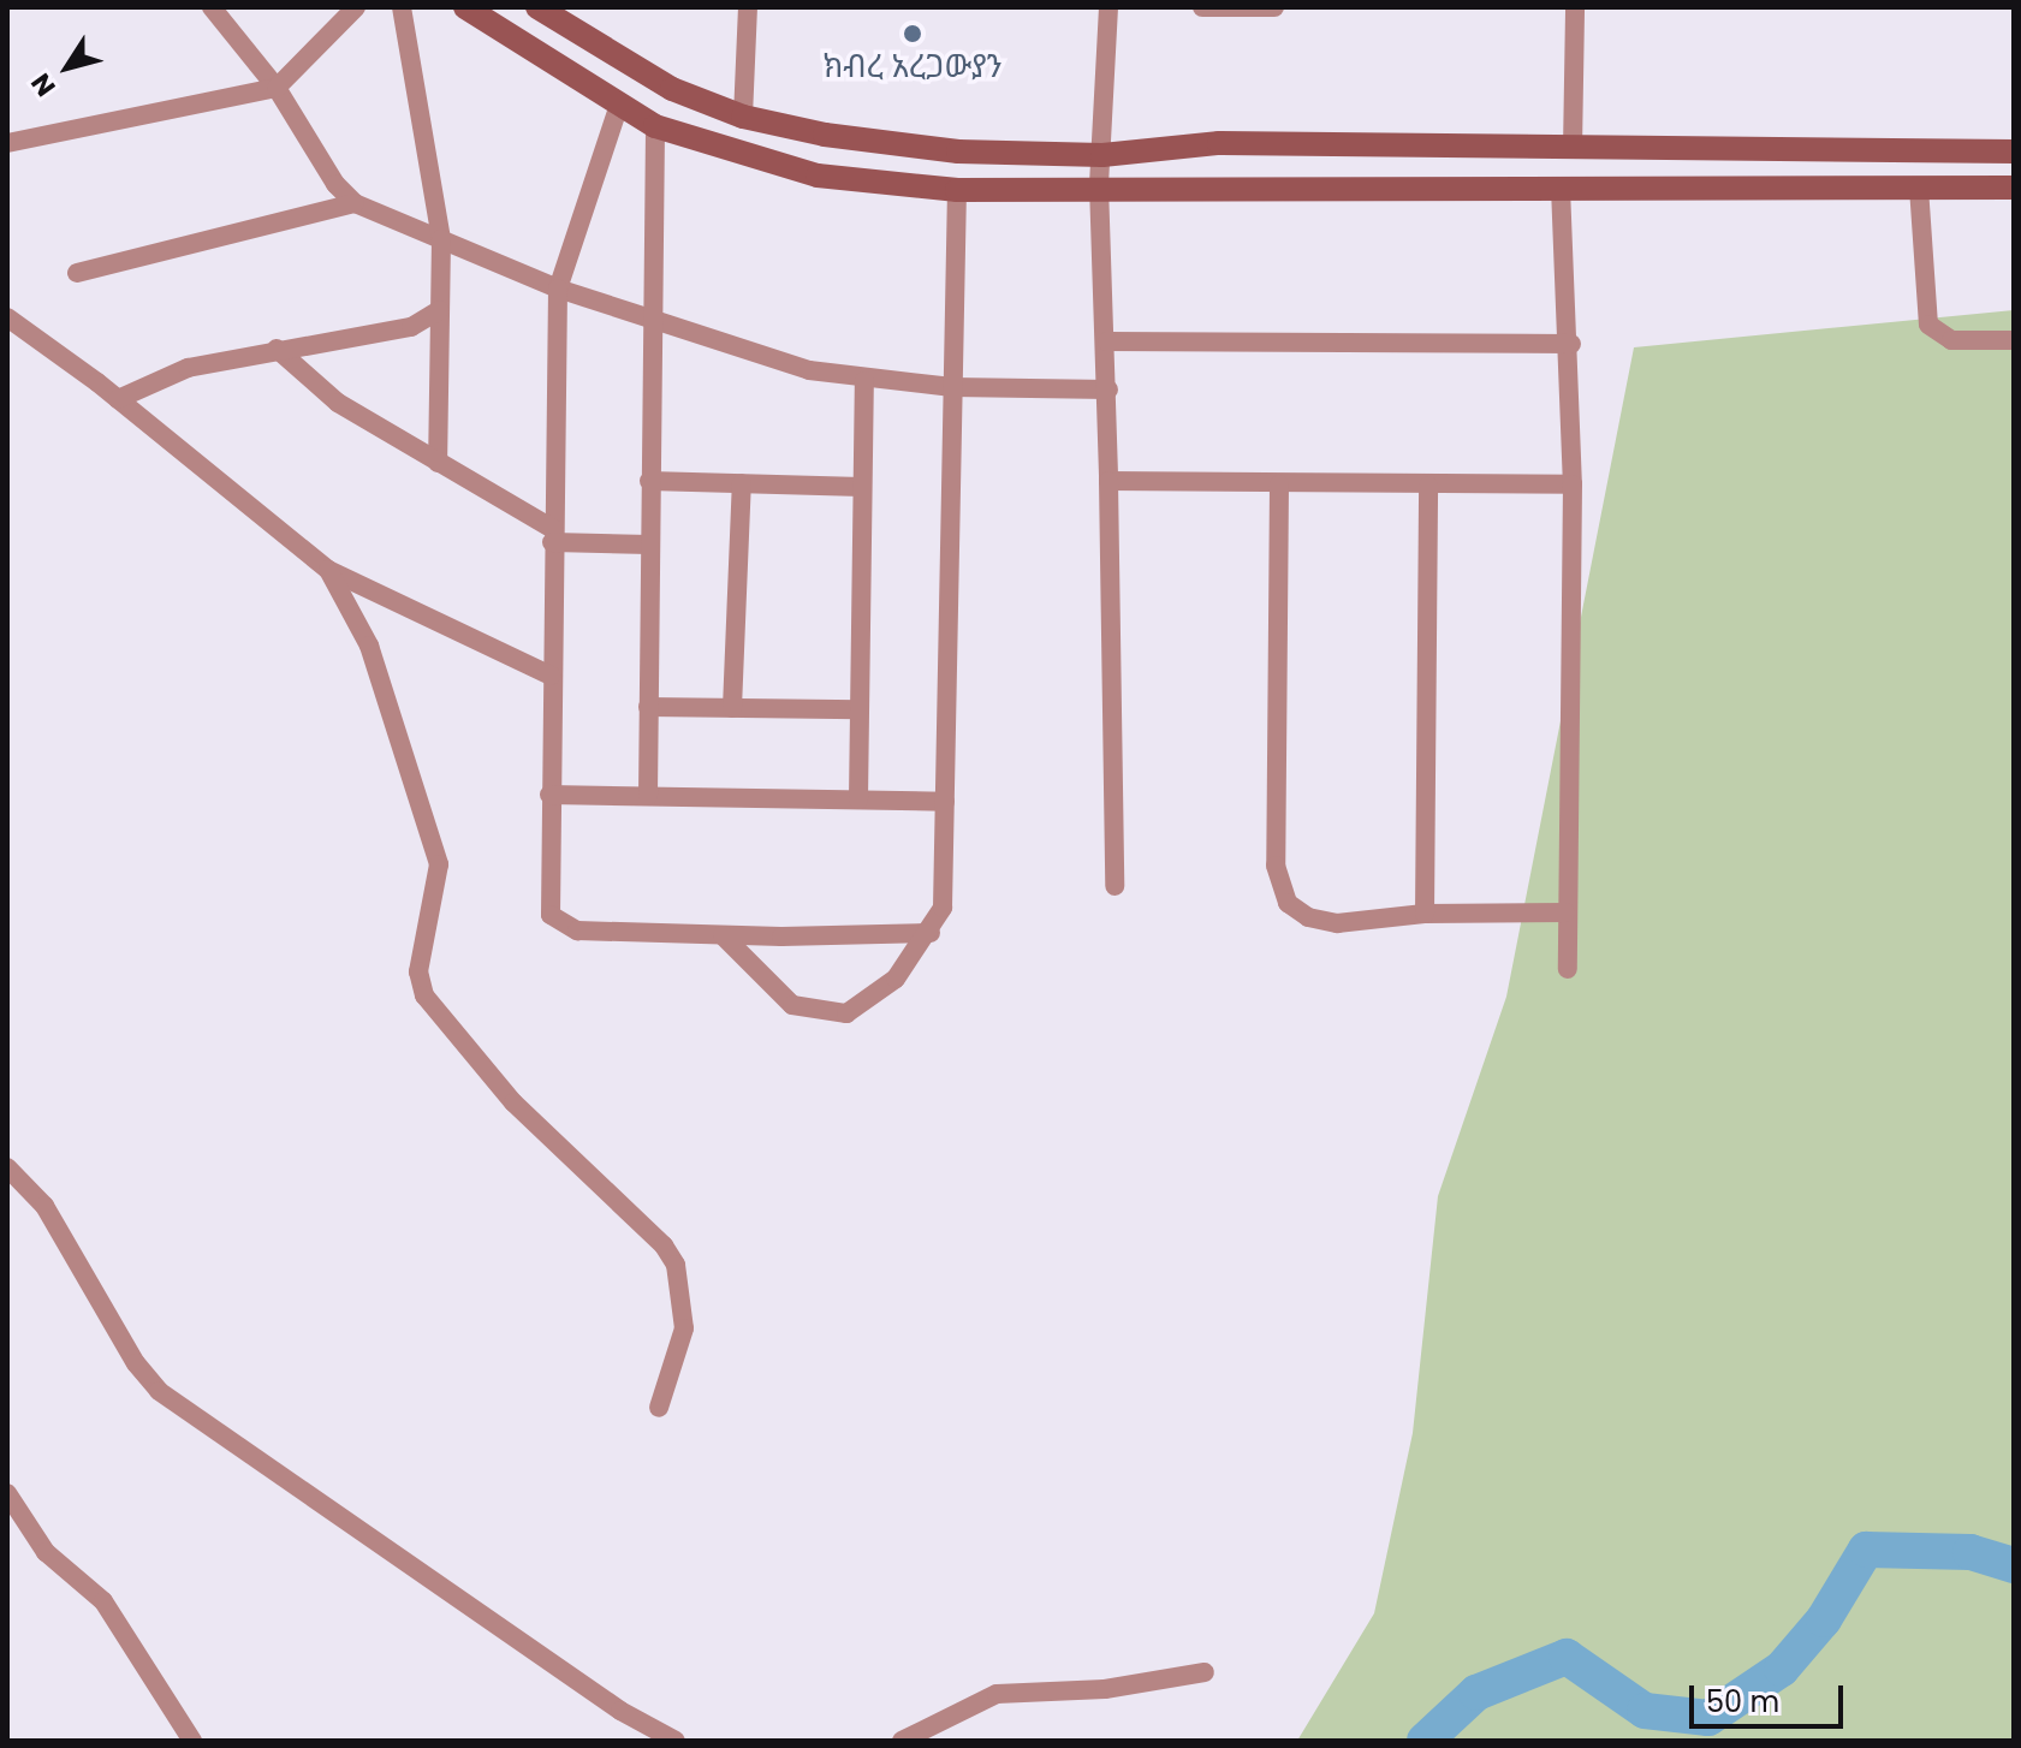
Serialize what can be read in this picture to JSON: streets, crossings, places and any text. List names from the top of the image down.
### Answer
{
  "places": ["ክብረ አረጋውያን"],
  "scale_bar": "50 m",
  "north": "bottom left"
}
